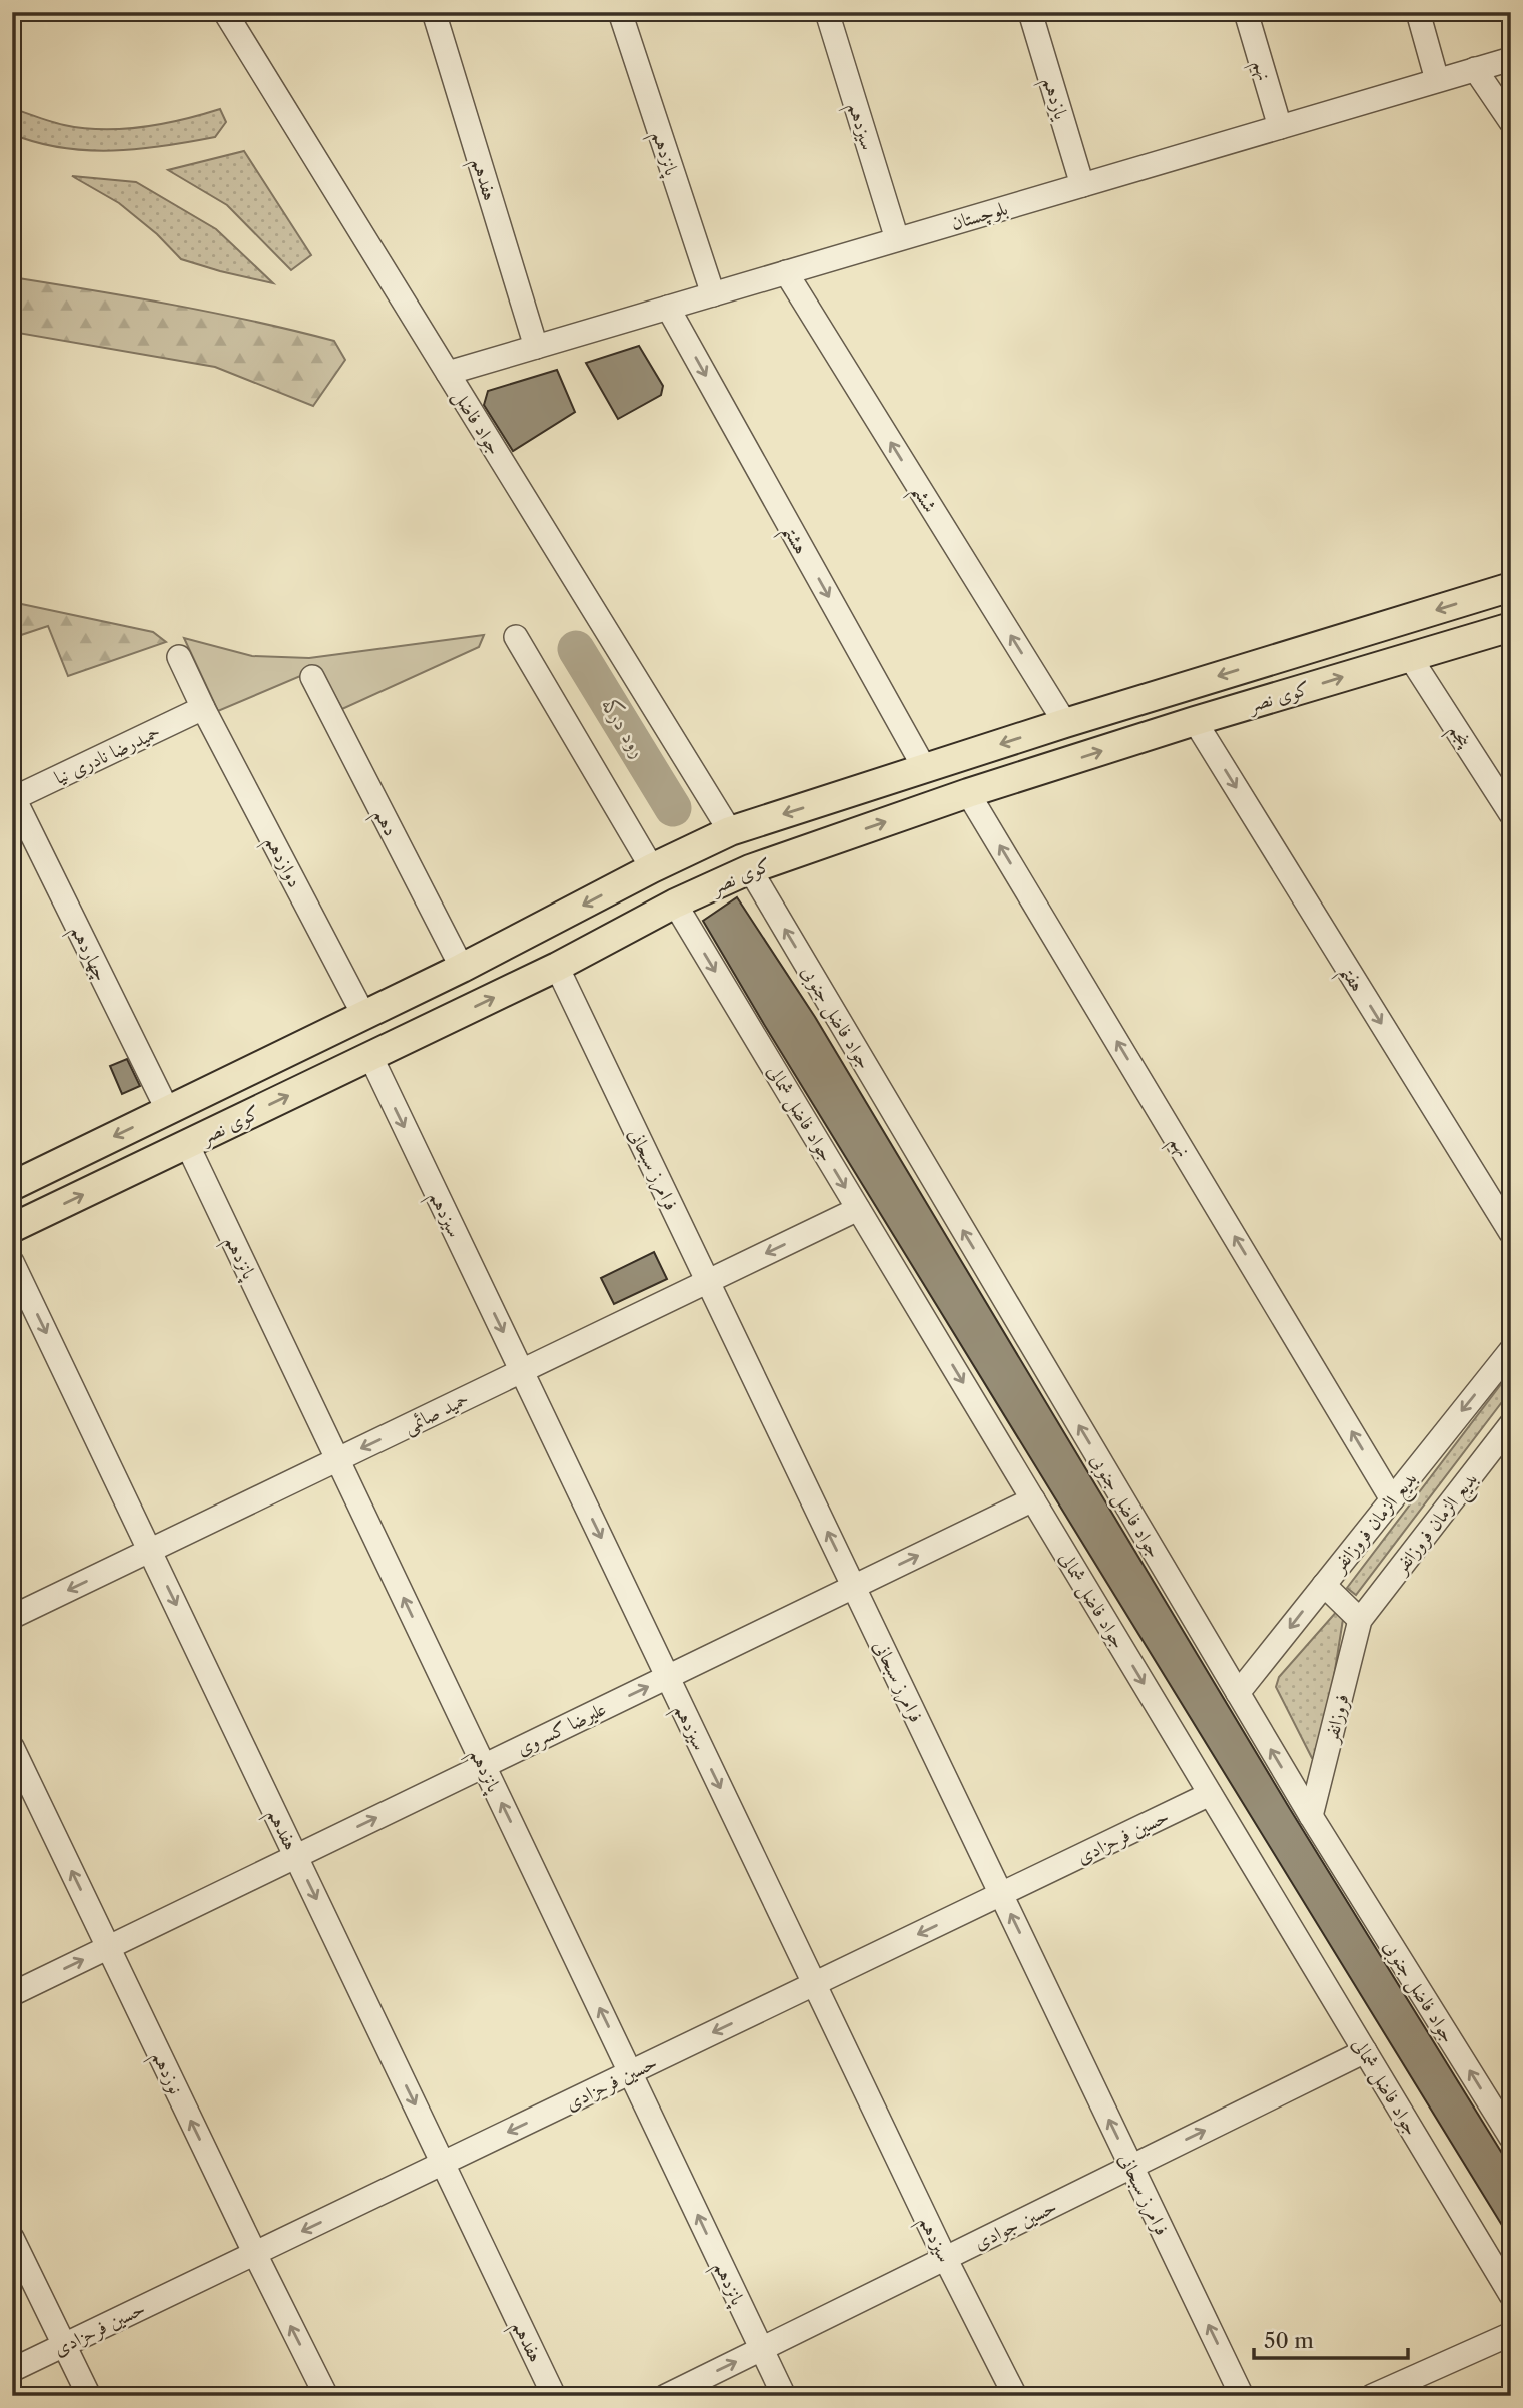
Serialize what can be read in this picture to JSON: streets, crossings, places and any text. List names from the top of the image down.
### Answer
{
  "streets": {
    "main road": ["کوی نصر"],
    "street": [
      "نهم",
      "یازدهم",
      "سیزدهم",
      "پانزدهم",
      "هفدهم",
      "بلوچستان",
      "جواد فاضل",
      "ششم",
      "هشتم",
      "پنجم",
      "حمیدرضا نادری نیا",
      "دهم",
      "دوازدهم",
      "چهاردهم",
      "هفتم",
      "جواد فاضل جنوبی",
      "جواد فاضل شمالی",
      "فرامرز سبحانی",
      "حمید صائمی",
      "بدیع‌ الزمان فروزانفر",
      "بدیع الزمان فروزانفر",
      "فروزانفر",
      "علیرضا کسروی",
      "حسین فرحزادی",
      "نوزدهم",
      "حسین جوادی"
    ]
  },
  "crossings": [
    ["نهم", "بلوچستان"],
    ["نهم", "کوی نصر"],
    ["نهم", "بدیع‌ الزمان فروزانفر"],
    ["یازدهم", "بلوچستان"],
    ["سیزدهم", "بلوچستان"],
    ["سیزدهم", "کوی نصر"],
    ["سیزدهم", "حمید صائمی"],
    ["سیزدهم", "علیرضا کسروی"],
    ["سیزدهم", "حسین فرحزادی"],
    ["سیزدهم", "حسین جوادی"],
    ["پانزدهم", "بلوچستان"],
    ["پانزدهم", "کوی نصر"],
    ["پانزدهم", "حمید صائمی"],
    ["پانزدهم", "علیرضا کسروی"],
    ["پانزدهم", "حسین فرحزادی"],
    ["پانزدهم", "حسین جوادی"],
    ["هفدهم", "بلوچستان"],
    ["هفدهم", "حمید صائمی"],
    ["هفدهم", "علیرضا کسروی"],
    ["هفدهم", "حسین فرحزادی"],
    ["بلوچستان", "جواد فاضل"],
    ["بلوچستان", "ششم"],
    ["بلوچستان", "هشتم"],
    ["جواد فاضل", "کوی نصر"],
    ["ششم", "کوی نصر"],
    ["هشتم", "کوی نصر"],
    ["کوی نصر", "پنجم"],
    ["کوی نصر", "دهم"],
    ["کوی نصر", "دوازدهم"],
    ["کوی نصر", "چهاردهم"],
    ["کوی نصر", "هفتم"],
    ["کوی نصر", "جواد فاضل جنوبی"],
    ["کوی نصر", "جواد فاضل شمالی"],
    ["کوی نصر", "فرامرز سبحانی"],
    ["حمیدرضا نادری نیا", "دوازدهم"],
    ["حمیدرضا نادری نیا", "چهاردهم"],
    ["جواد فاضل جنوبی", "بدیع‌ الزمان فروزانفر"],
    ["جواد فاضل جنوبی", "فروزانفر"],
    ["جواد فاضل شمالی", "حمید صائمی"],
    ["جواد فاضل شمالی", "علیرضا کسروی"],
    ["جواد فاضل شمالی", "حسین فرحزادی"],
    ["جواد فاضل شمالی", "حسین جوادی"],
    ["فرامرز سبحانی", "حمید صائمی"],
    ["فرامرز سبحانی", "علیرضا کسروی"],
    ["فرامرز سبحانی", "حسین فرحزادی"],
    ["فرامرز سبحانی", "حسین جوادی"],
    ["بدیع الزمان فروزانفر", "فروزانفر"],
    ["علیرضا کسروی", "نوزدهم"],
    ["حسین فرحزادی", "نوزدهم"]
  ],
  "one_way": [
    "نهم",
    "سیزدهم",
    "پانزدهم",
    "هفدهم",
    "ششم",
    "هشتم",
    "هفتم",
    "جواد فاضل جنوبی",
    "جواد فاضل شمالی",
    "فرامرز سبحانی",
    "حمید صائمی",
    "بدیع‌ الزمان فروزانفر",
    "علیرضا کسروی",
    "حسین فرحزادی",
    "نوزدهم",
    "حسین جوادی"
  ],
  "water": ["رود درکه"],
  "scale_bar": "50 m"
}
